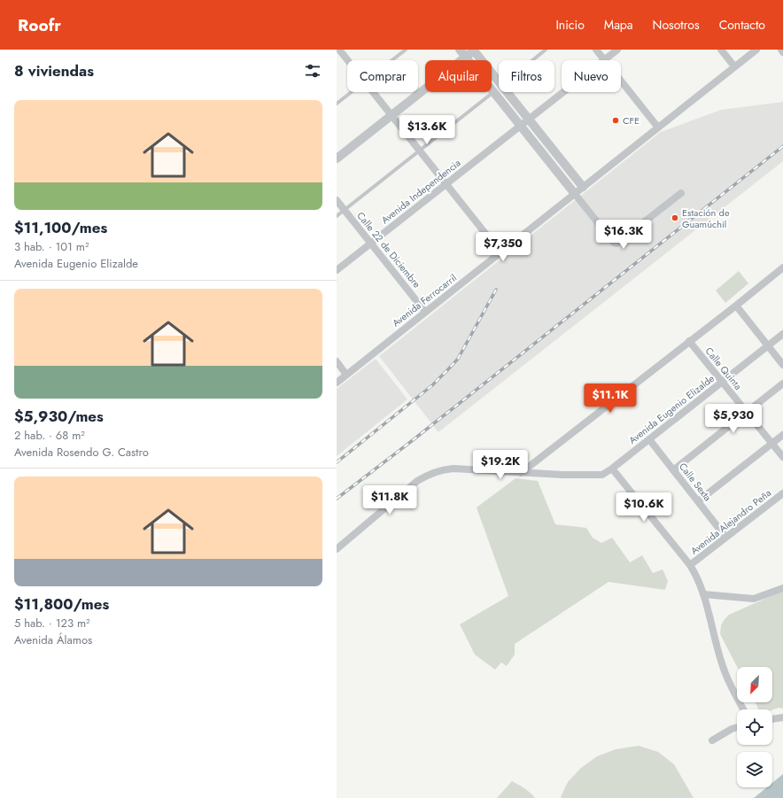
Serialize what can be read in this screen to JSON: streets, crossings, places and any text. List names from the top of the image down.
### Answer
{
  "streets": {
    "street": [
      "Avenida Independencia",
      "Calle 22 de Diciembre",
      "Avenida Ferrocarril",
      "Calle Quinta",
      "Avenida Eugenio Elizalde",
      "Calle Sexta",
      "Avenida Alejandro Peña"
    ]
  },
  "crossings": [
    ["Avenida Independencia", "Calle 22 de Diciembre"],
    ["Calle 22 de Diciembre", "Avenida Ferrocarril"],
    ["Calle Quinta", "Avenida Eugenio Elizalde"],
    ["Avenida Eugenio Elizalde", "Calle Sexta"],
    ["Calle Sexta", "Avenida Alejandro Peña"]
  ],
  "places": ["CFE", "Estación de Guamúchil"],
  "north": "bottom left",
  "page": {
    "header": "Roofr",
    "nav": [
      "Inicio",
      "Mapa",
      "Nosotros",
      "Contacto"
    ],
    "heading": "8 viviendas",
    "chip": [
      "Comprar",
      "Alquilar",
      "Filtros",
      "Nuevo"
    ],
    "list": [
      {
        "name": "$11,100/mes",
        "note": "3 hab. · 101 m² · Avenida Eugenio Elizalde"
      },
      {
        "name": "$5,930/mes",
        "note": "2 hab. · 68 m² · Avenida Rosendo G. Castro"
      },
      {
        "name": "$11,800/mes",
        "note": "5 hab. · 123 m² · Avenida Álamos"
      }
    ],
    "price": [
      "$13.6K",
      "$16.3K",
      "$7,350",
      "$11.1K",
      "$5,930",
      "$19.2K",
      "$11.8K",
      "$10.6K"
    ]
  }
}
